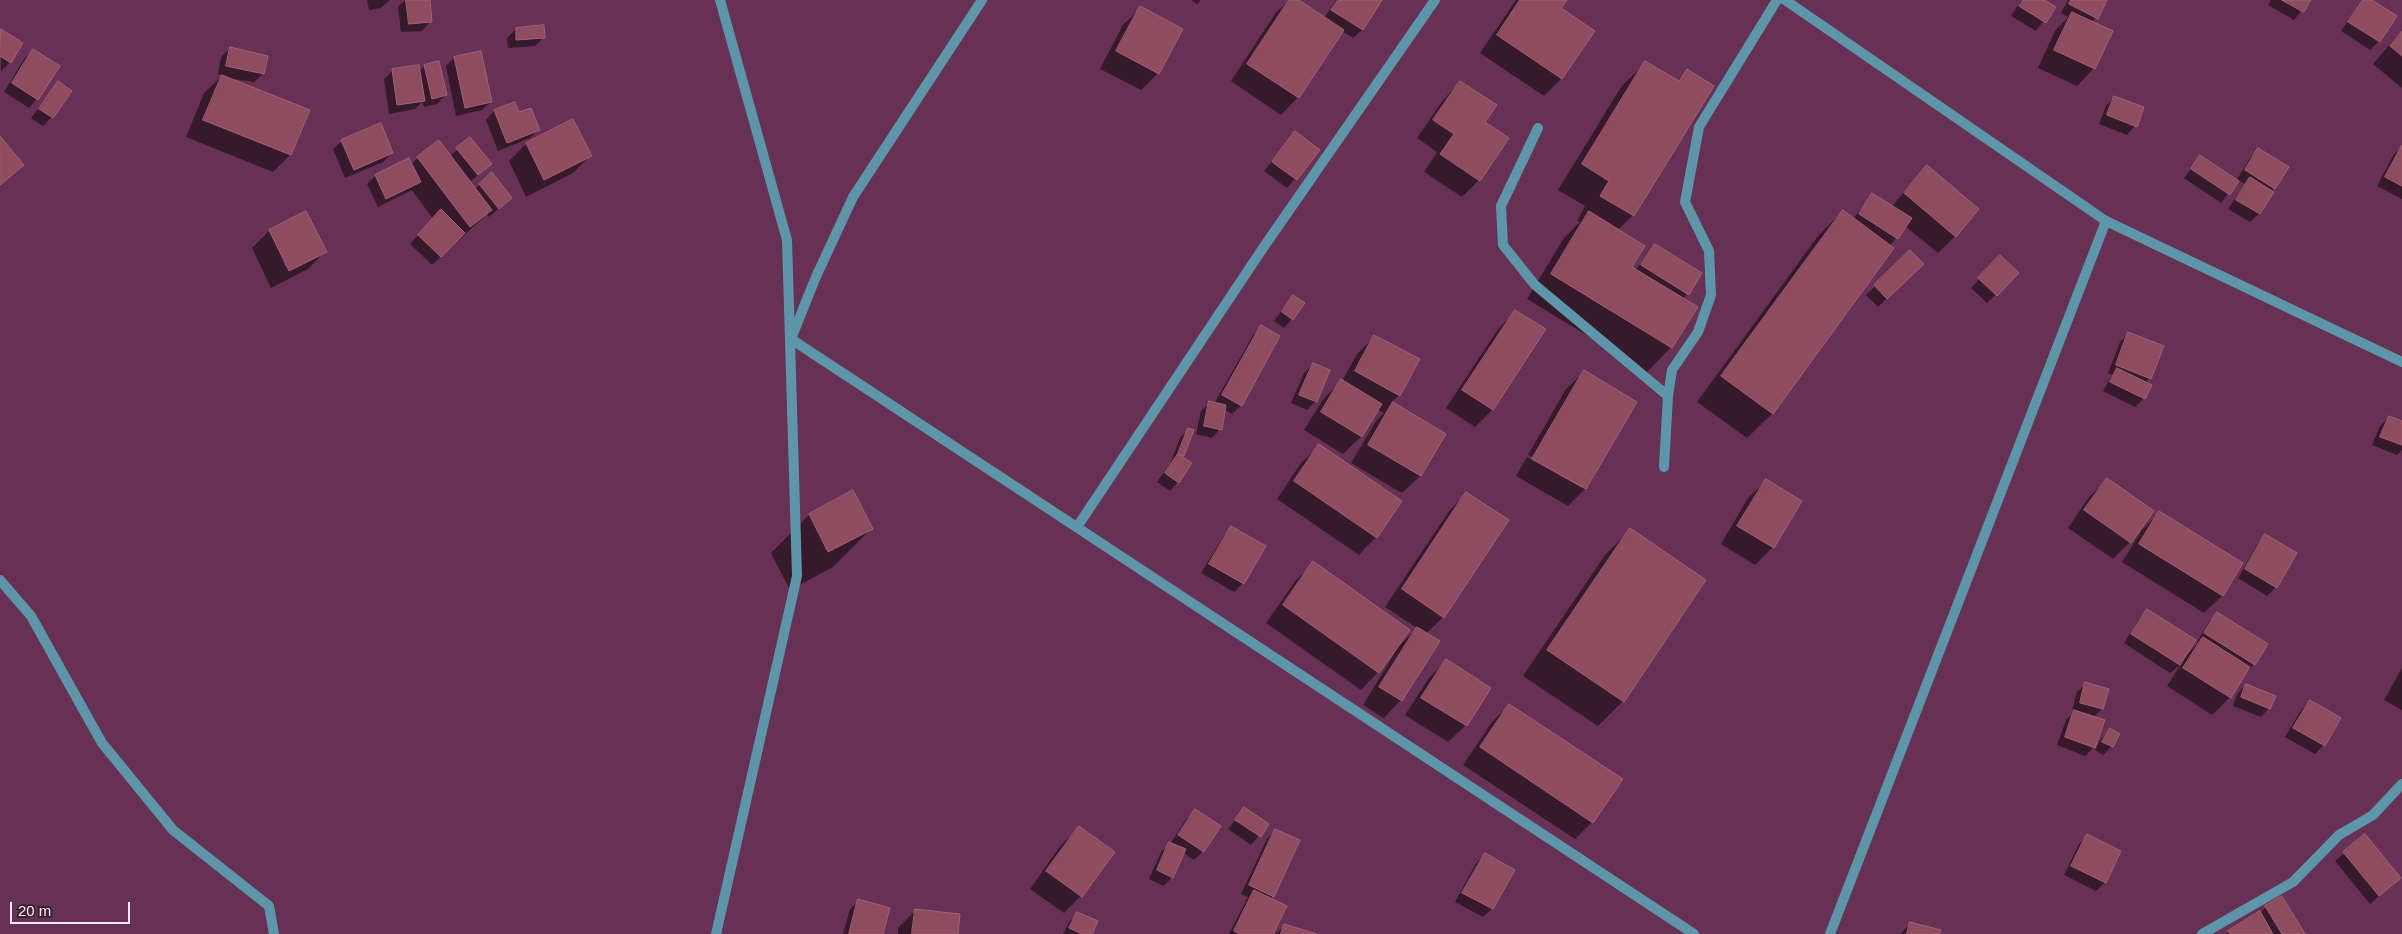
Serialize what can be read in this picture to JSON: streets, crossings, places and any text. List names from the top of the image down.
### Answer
{
  "scale_bar": "20 m"
}
